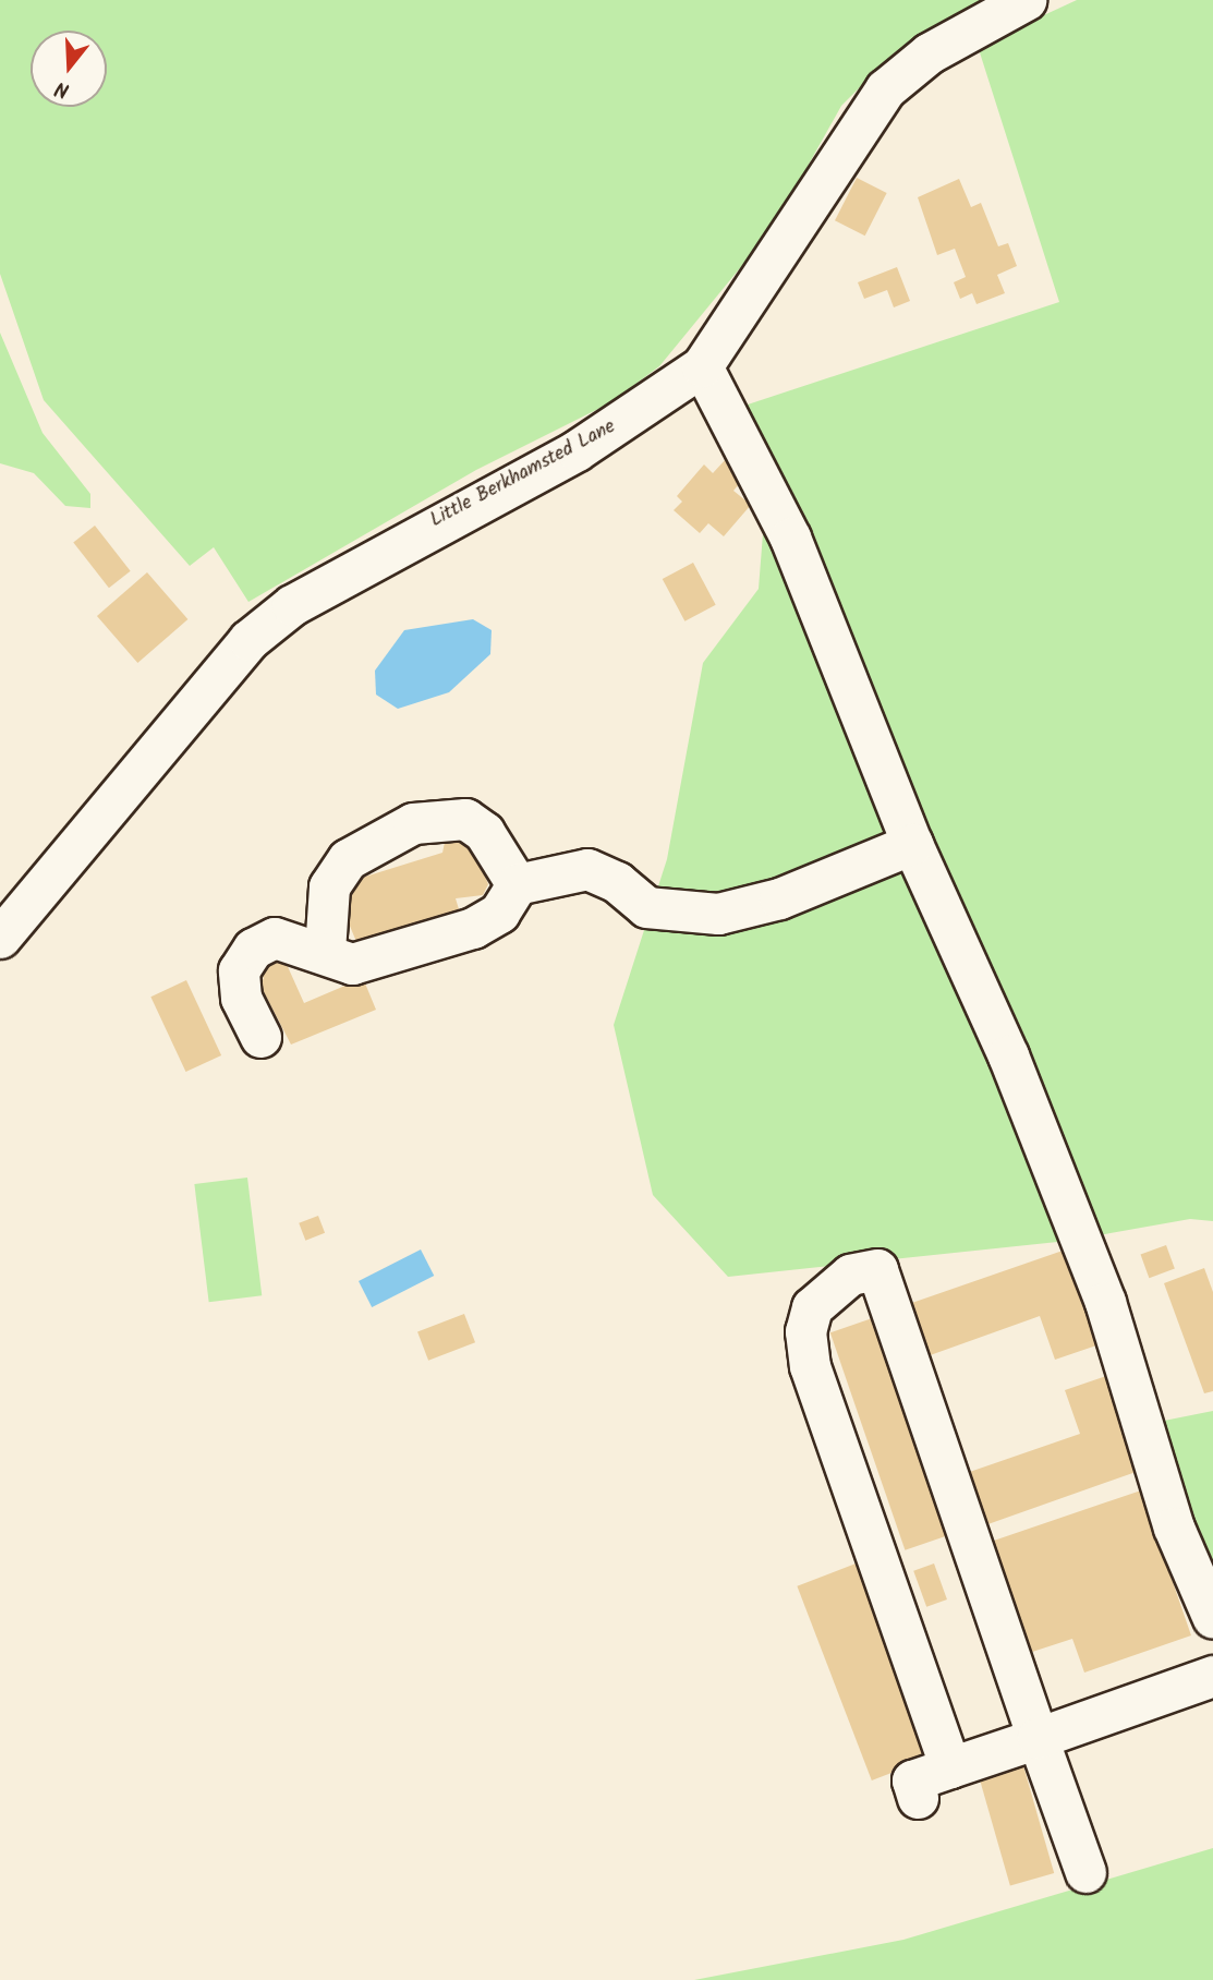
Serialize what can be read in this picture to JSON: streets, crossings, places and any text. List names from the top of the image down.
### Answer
{
  "streets": {
    "street": ["Little Berkhamsted Lane"]
  },
  "north": "bottom"
}
